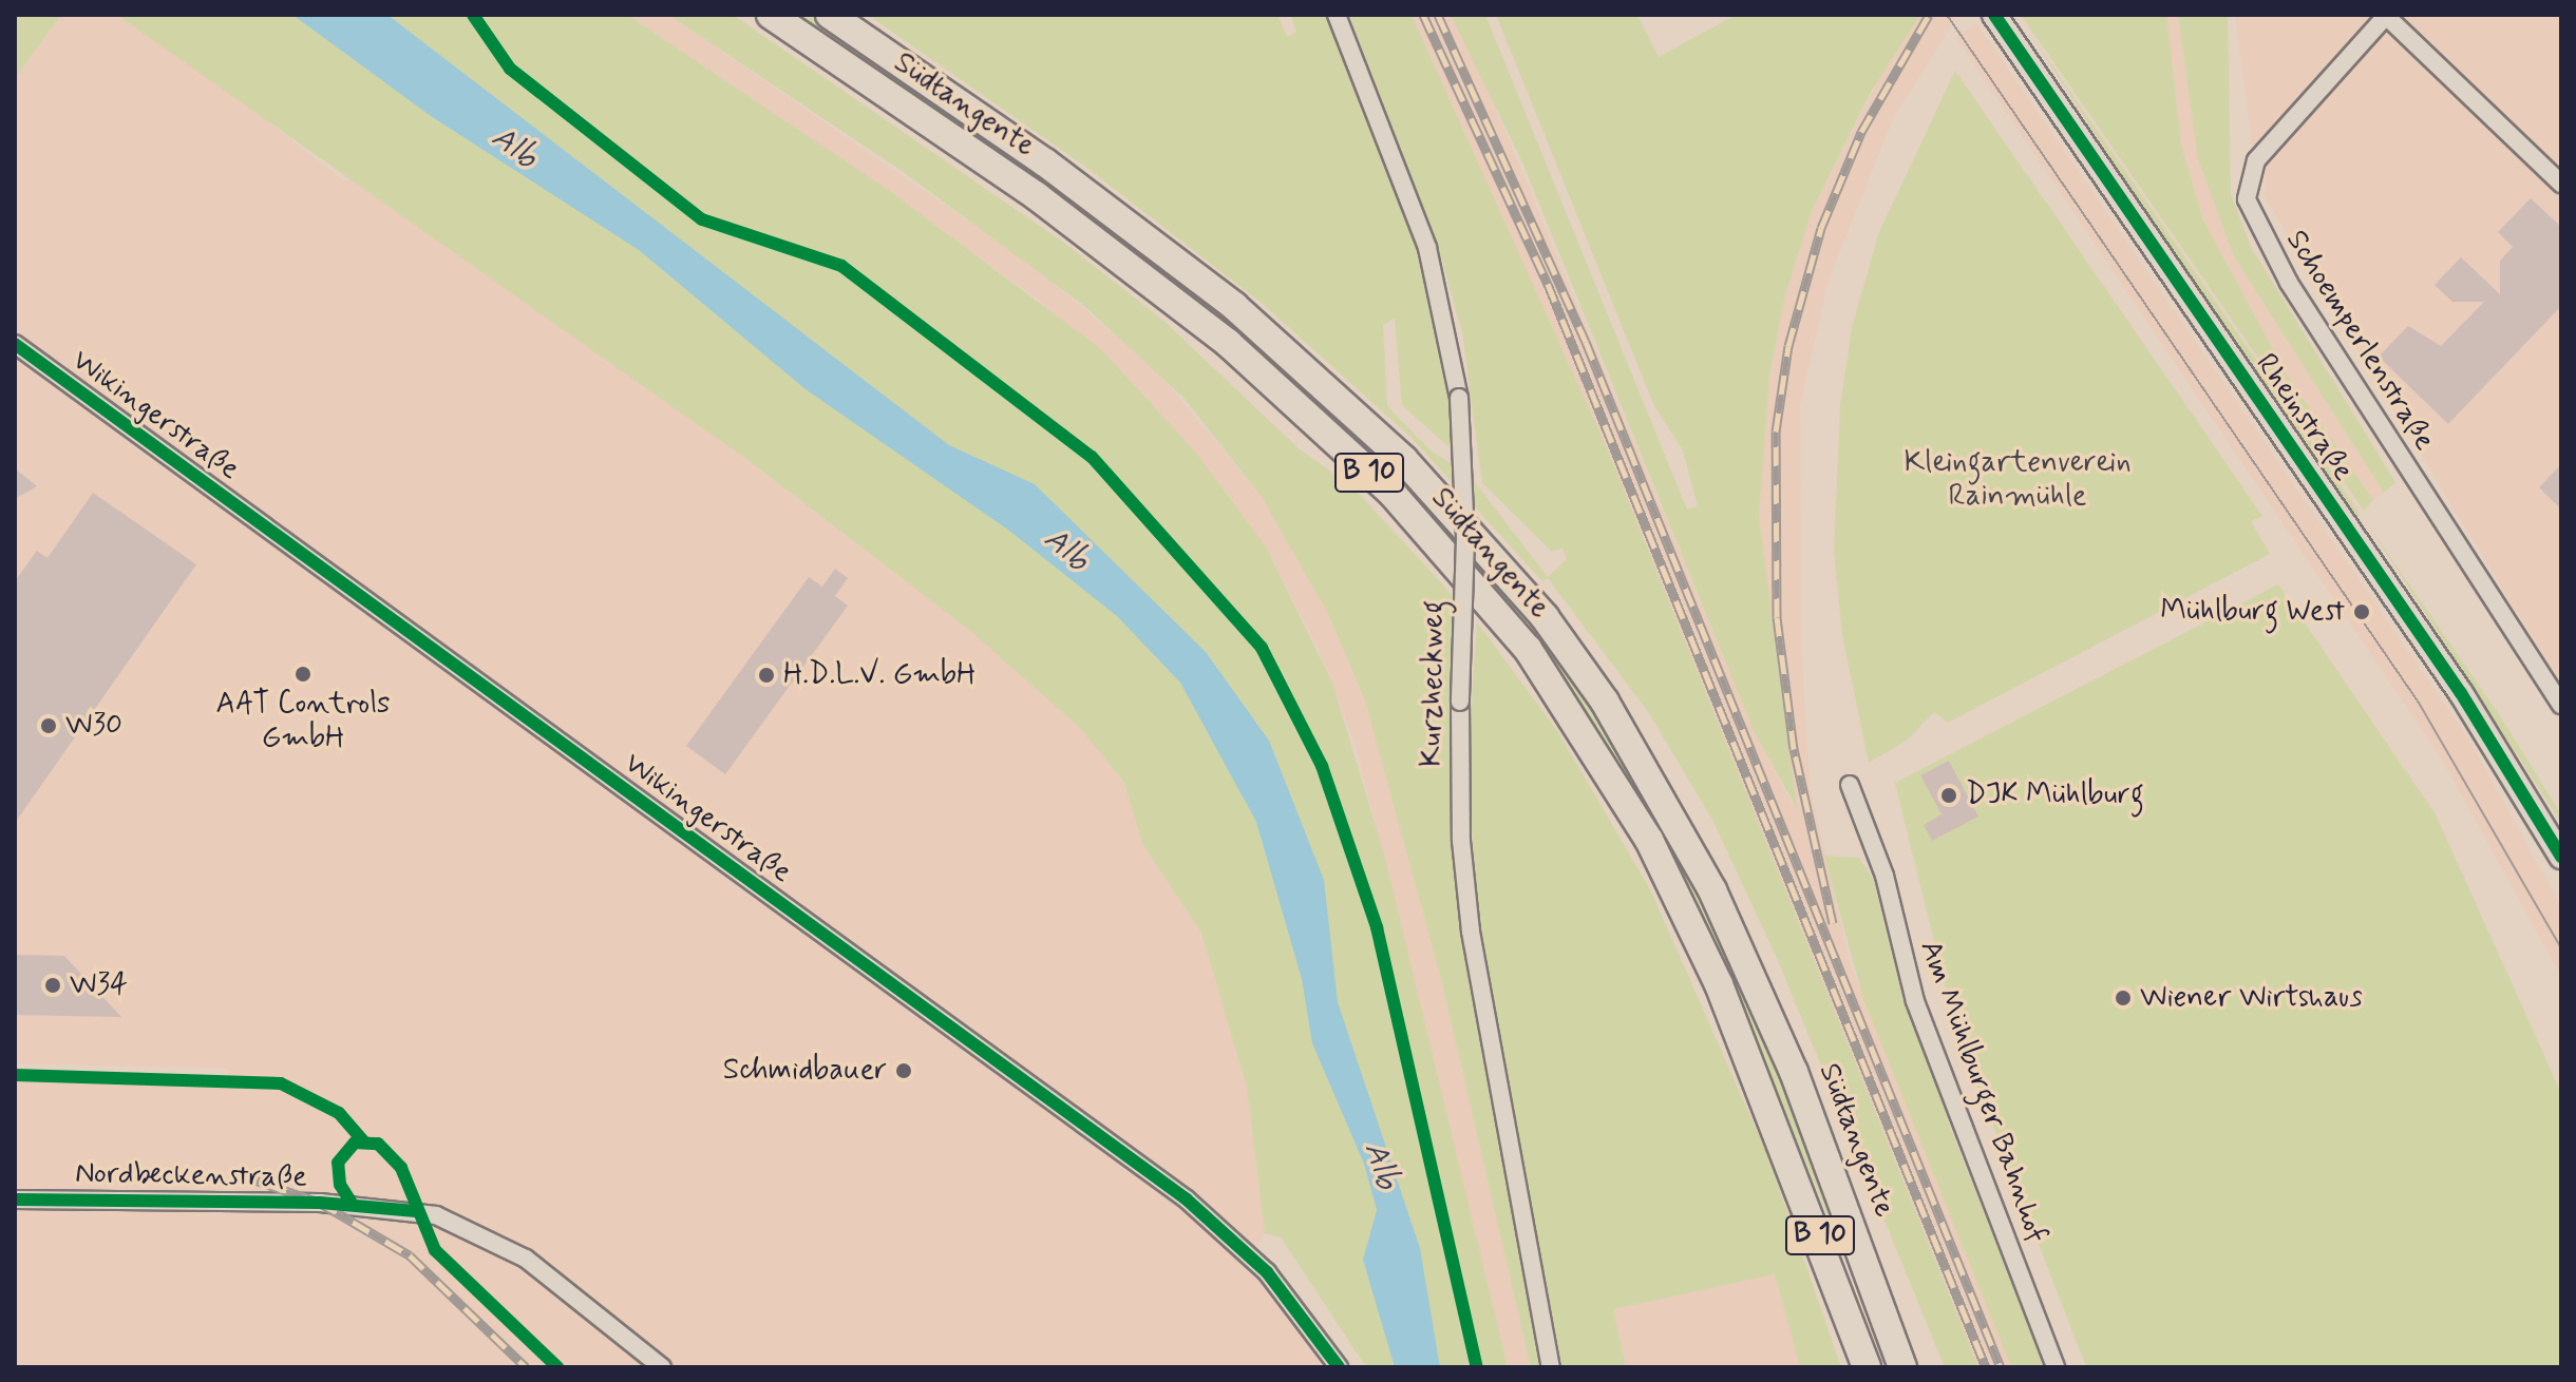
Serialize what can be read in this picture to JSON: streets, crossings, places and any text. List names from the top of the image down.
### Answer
{
  "streets": {
    "highway": ["Südtangente", "B 10"],
    "main road": ["Rheinstraße"],
    "street": [
      "Schoemperlenstraße",
      "Wikingerstraße",
      "Kurzheckweg",
      "Am Mühlburger Bahnhof",
      "Nordbeckenstraße"
    ]
  },
  "water": ["Alb"],
  "parks": ["Kleingartenverein Rainmühle"],
  "places": [
    "Mühlburg West",
    "AAT Controls GmbH",
    "H.D.L.V. GmbH",
    "W30",
    "DJK Mühlburg",
    "W34",
    "Wiener Wirtshaus",
    "Schmidbauer"
  ]
}
